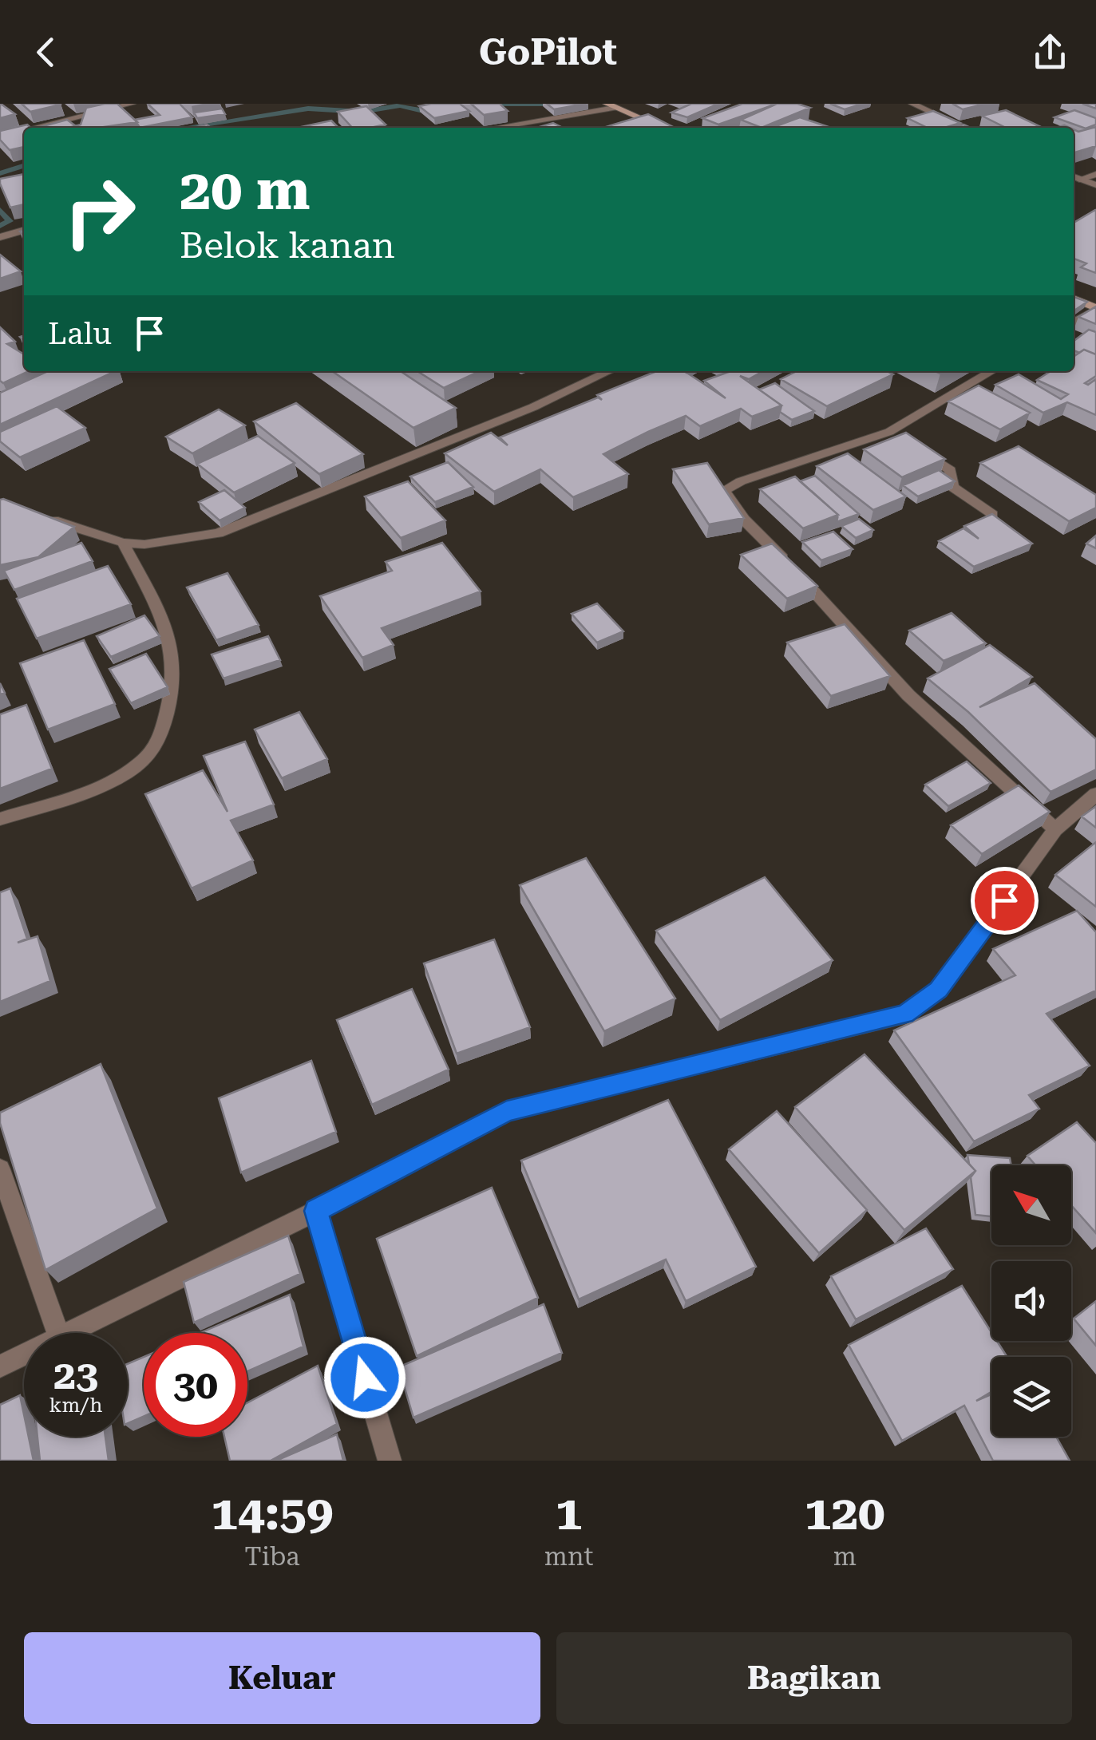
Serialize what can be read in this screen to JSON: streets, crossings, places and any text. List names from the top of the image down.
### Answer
{
  "north": "top left",
  "page": {
    "header": "GoPilot",
    "turn": ["20 m", "Belok kanan"],
    "then": "Lalu",
    "speed": "23 km/h",
    "limit": "30",
    "eta": [
      "14:59",
      "Tiba",
      "1",
      "mnt",
      "120",
      "m"
    ],
    "buttons": ["Keluar", "Bagikan"]
  }
}
